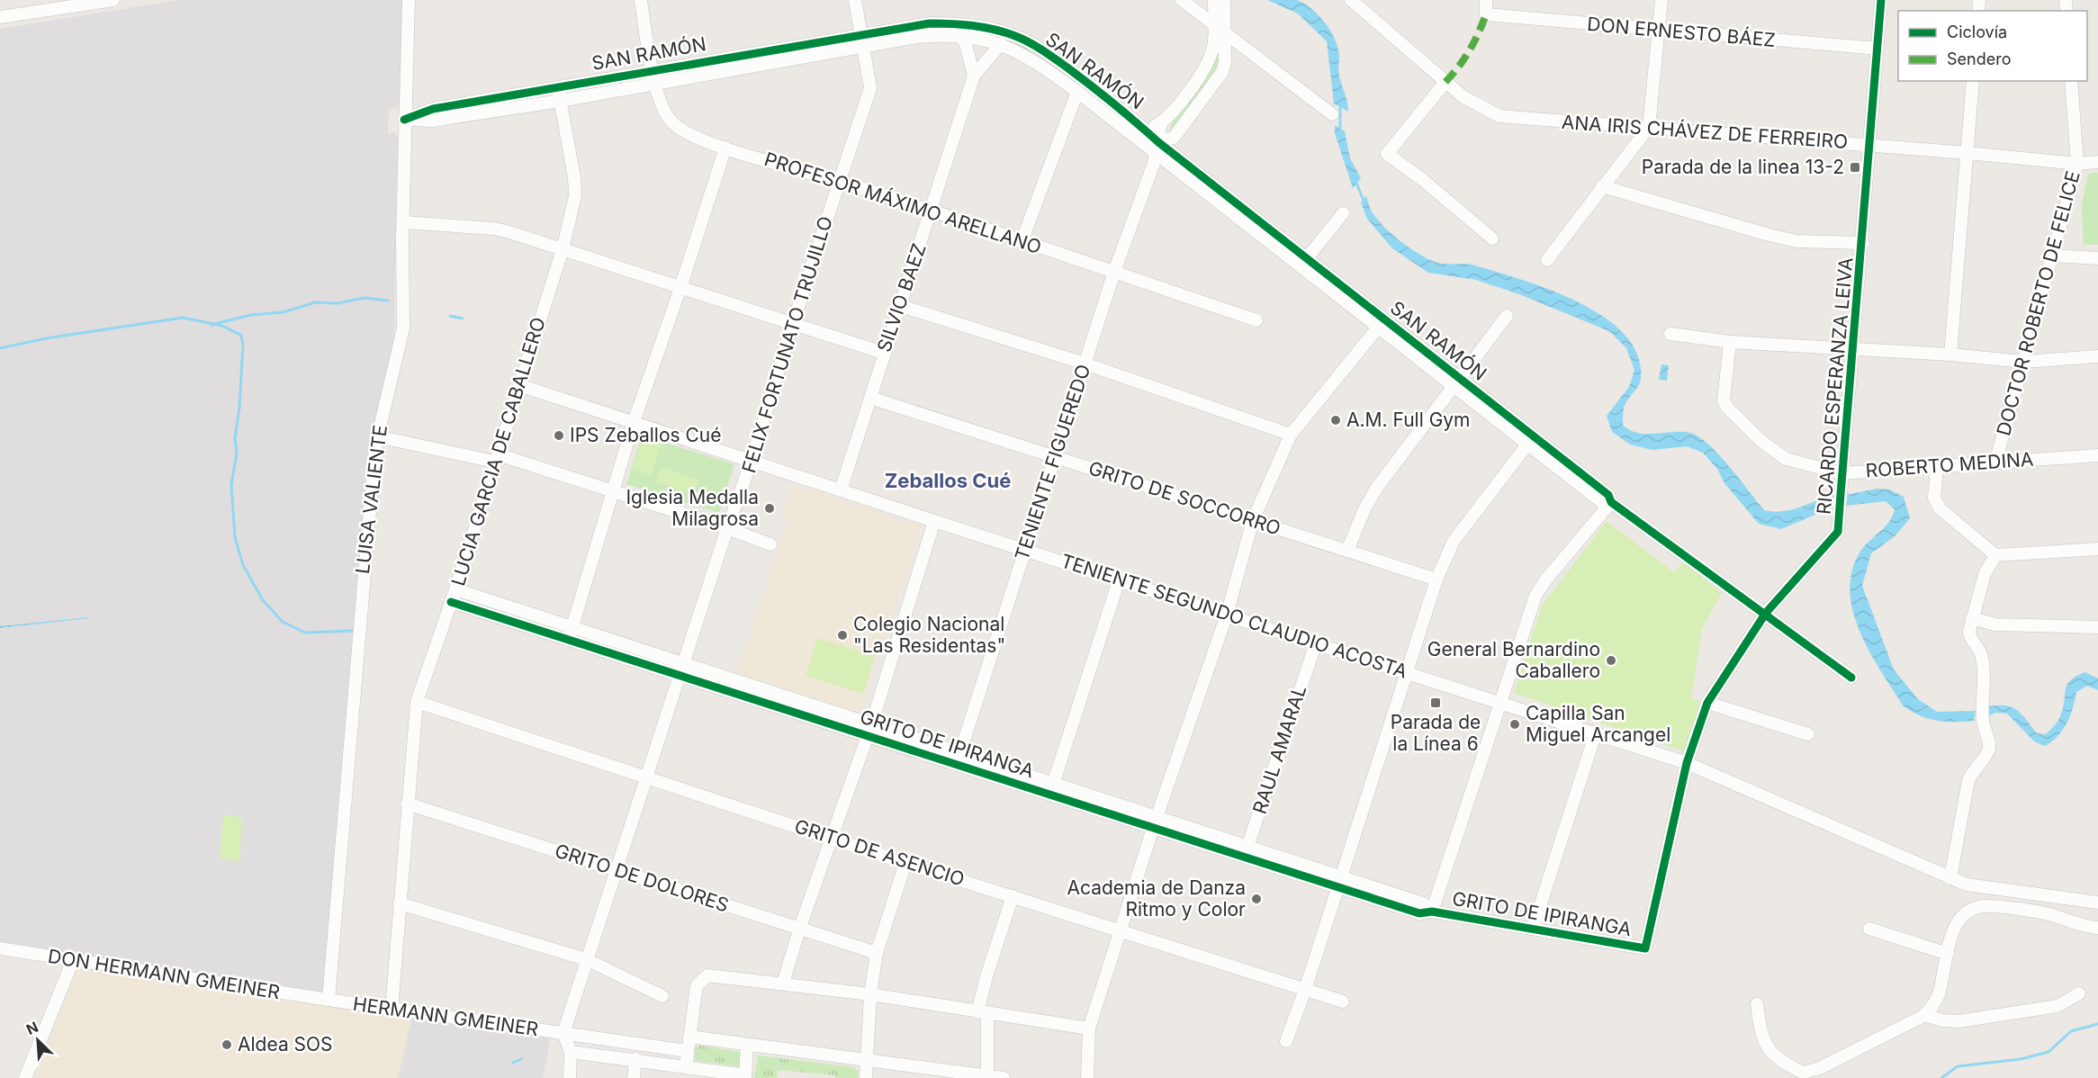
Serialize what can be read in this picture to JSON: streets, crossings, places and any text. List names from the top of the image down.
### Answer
{
  "streets": {
    "street": [
      "DON ERNESTO BÁEZ",
      "SAN RAMÓN",
      "ANA IRIS CHÁVEZ DE FERREIRO",
      "PROFESOR MÁXIMO ARELLANO",
      "SILVIO BAEZ",
      "DOCTOR ROBERTO DE FELICE",
      "FELIX FORTUNATO TRUJILLO",
      "RICARDO ESPERANZA LEIVA",
      "LUCIA GARCIA DE CABALLERO",
      "TENIENTE FIGUEREDO",
      "ROBERTO MEDINA",
      "GRITO DE SOCCORRO",
      "LUISA VALIENTE",
      "TENIENTE SEGUNDO CLAUDIO ACOSTA",
      "GRITO DE IPIRANGA",
      "RAUL AMARAL",
      "GRITO DE ASENCIO",
      "GRITO DE DOLORES",
      "DON HERMANN GMEINER",
      "HERMANN GMEINER"
    ]
  },
  "crossings": [
    ["DON ERNESTO BÁEZ", "RICARDO ESPERANZA LEIVA"],
    ["SAN RAMÓN", "PROFESOR MÁXIMO ARELLANO"],
    ["SAN RAMÓN", "SILVIO BAEZ"],
    ["SAN RAMÓN", "FELIX FORTUNATO TRUJILLO"],
    ["SAN RAMÓN", "RICARDO ESPERANZA LEIVA"],
    ["SAN RAMÓN", "LUCIA GARCIA DE CABALLERO"],
    ["SAN RAMÓN", "TENIENTE FIGUEREDO"],
    ["SAN RAMÓN", "LUISA VALIENTE"],
    ["ANA IRIS CHÁVEZ DE FERREIRO", "DOCTOR ROBERTO DE FELICE"],
    ["ANA IRIS CHÁVEZ DE FERREIRO", "RICARDO ESPERANZA LEIVA"],
    ["PROFESOR MÁXIMO ARELLANO", "SILVIO BAEZ"],
    ["PROFESOR MÁXIMO ARELLANO", "FELIX FORTUNATO TRUJILLO"],
    ["PROFESOR MÁXIMO ARELLANO", "TENIENTE FIGUEREDO"],
    ["SILVIO BAEZ", "GRITO DE SOCCORRO"],
    ["SILVIO BAEZ", "TENIENTE SEGUNDO CLAUDIO ACOSTA"],
    ["DOCTOR ROBERTO DE FELICE", "ROBERTO MEDINA"],
    ["FELIX FORTUNATO TRUJILLO", "TENIENTE SEGUNDO CLAUDIO ACOSTA"],
    ["FELIX FORTUNATO TRUJILLO", "GRITO DE IPIRANGA"],
    ["FELIX FORTUNATO TRUJILLO", "GRITO DE ASENCIO"],
    ["FELIX FORTUNATO TRUJILLO", "GRITO DE DOLORES"],
    ["FELIX FORTUNATO TRUJILLO", "HERMANN GMEINER"],
    ["RICARDO ESPERANZA LEIVA", "ROBERTO MEDINA"],
    ["RICARDO ESPERANZA LEIVA", "TENIENTE SEGUNDO CLAUDIO ACOSTA"],
    ["RICARDO ESPERANZA LEIVA", "GRITO DE IPIRANGA"],
    ["LUCIA GARCIA DE CABALLERO", "TENIENTE SEGUNDO CLAUDIO ACOSTA"],
    ["LUCIA GARCIA DE CABALLERO", "GRITO DE IPIRANGA"],
    ["LUCIA GARCIA DE CABALLERO", "GRITO DE ASENCIO"],
    ["LUCIA GARCIA DE CABALLERO", "GRITO DE DOLORES"],
    ["LUCIA GARCIA DE CABALLERO", "HERMANN GMEINER"],
    ["TENIENTE FIGUEREDO", "GRITO DE SOCCORRO"],
    ["TENIENTE FIGUEREDO", "TENIENTE SEGUNDO CLAUDIO ACOSTA"],
    ["TENIENTE FIGUEREDO", "GRITO DE IPIRANGA"],
    ["LUISA VALIENTE", "DON HERMANN GMEINER"],
    ["LUISA VALIENTE", "HERMANN GMEINER"],
    ["TENIENTE SEGUNDO CLAUDIO ACOSTA", "RAUL AMARAL"],
    ["GRITO DE IPIRANGA", "RAUL AMARAL"],
    ["DON HERMANN GMEINER", "HERMANN GMEINER"]
  ],
  "districts": ["Zeballos Cué"],
  "places": {
    "transit": ["Parada de la linea 13-2", "Parada de la Línea 6"],
    "other": [
      "A.M. Full Gym",
      "IPS Zeballos Cué",
      "Iglesia Medalla Milagrosa",
      "Colegio Nacional \"Las Residentas\"",
      "General Bernardino Caballero",
      "Capilla San Miguel Arcangel",
      "Academia de Danza Ritmo y Color",
      "Aldea SOS"
    ]
  },
  "legend": ["Ciclovía", "Sendero"],
  "north": "top left"
}
